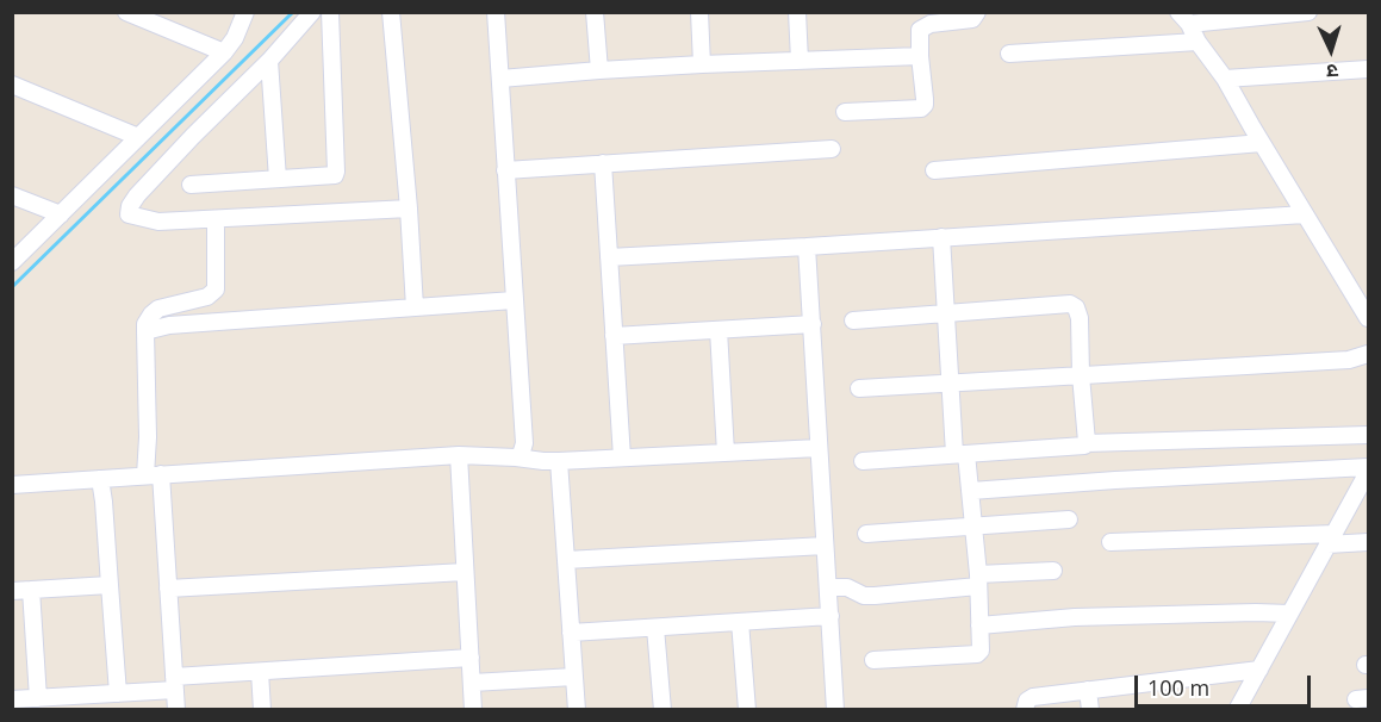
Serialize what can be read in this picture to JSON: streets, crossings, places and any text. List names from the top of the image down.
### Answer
{
  "scale_bar": "100 m",
  "north": "bottom"
}
